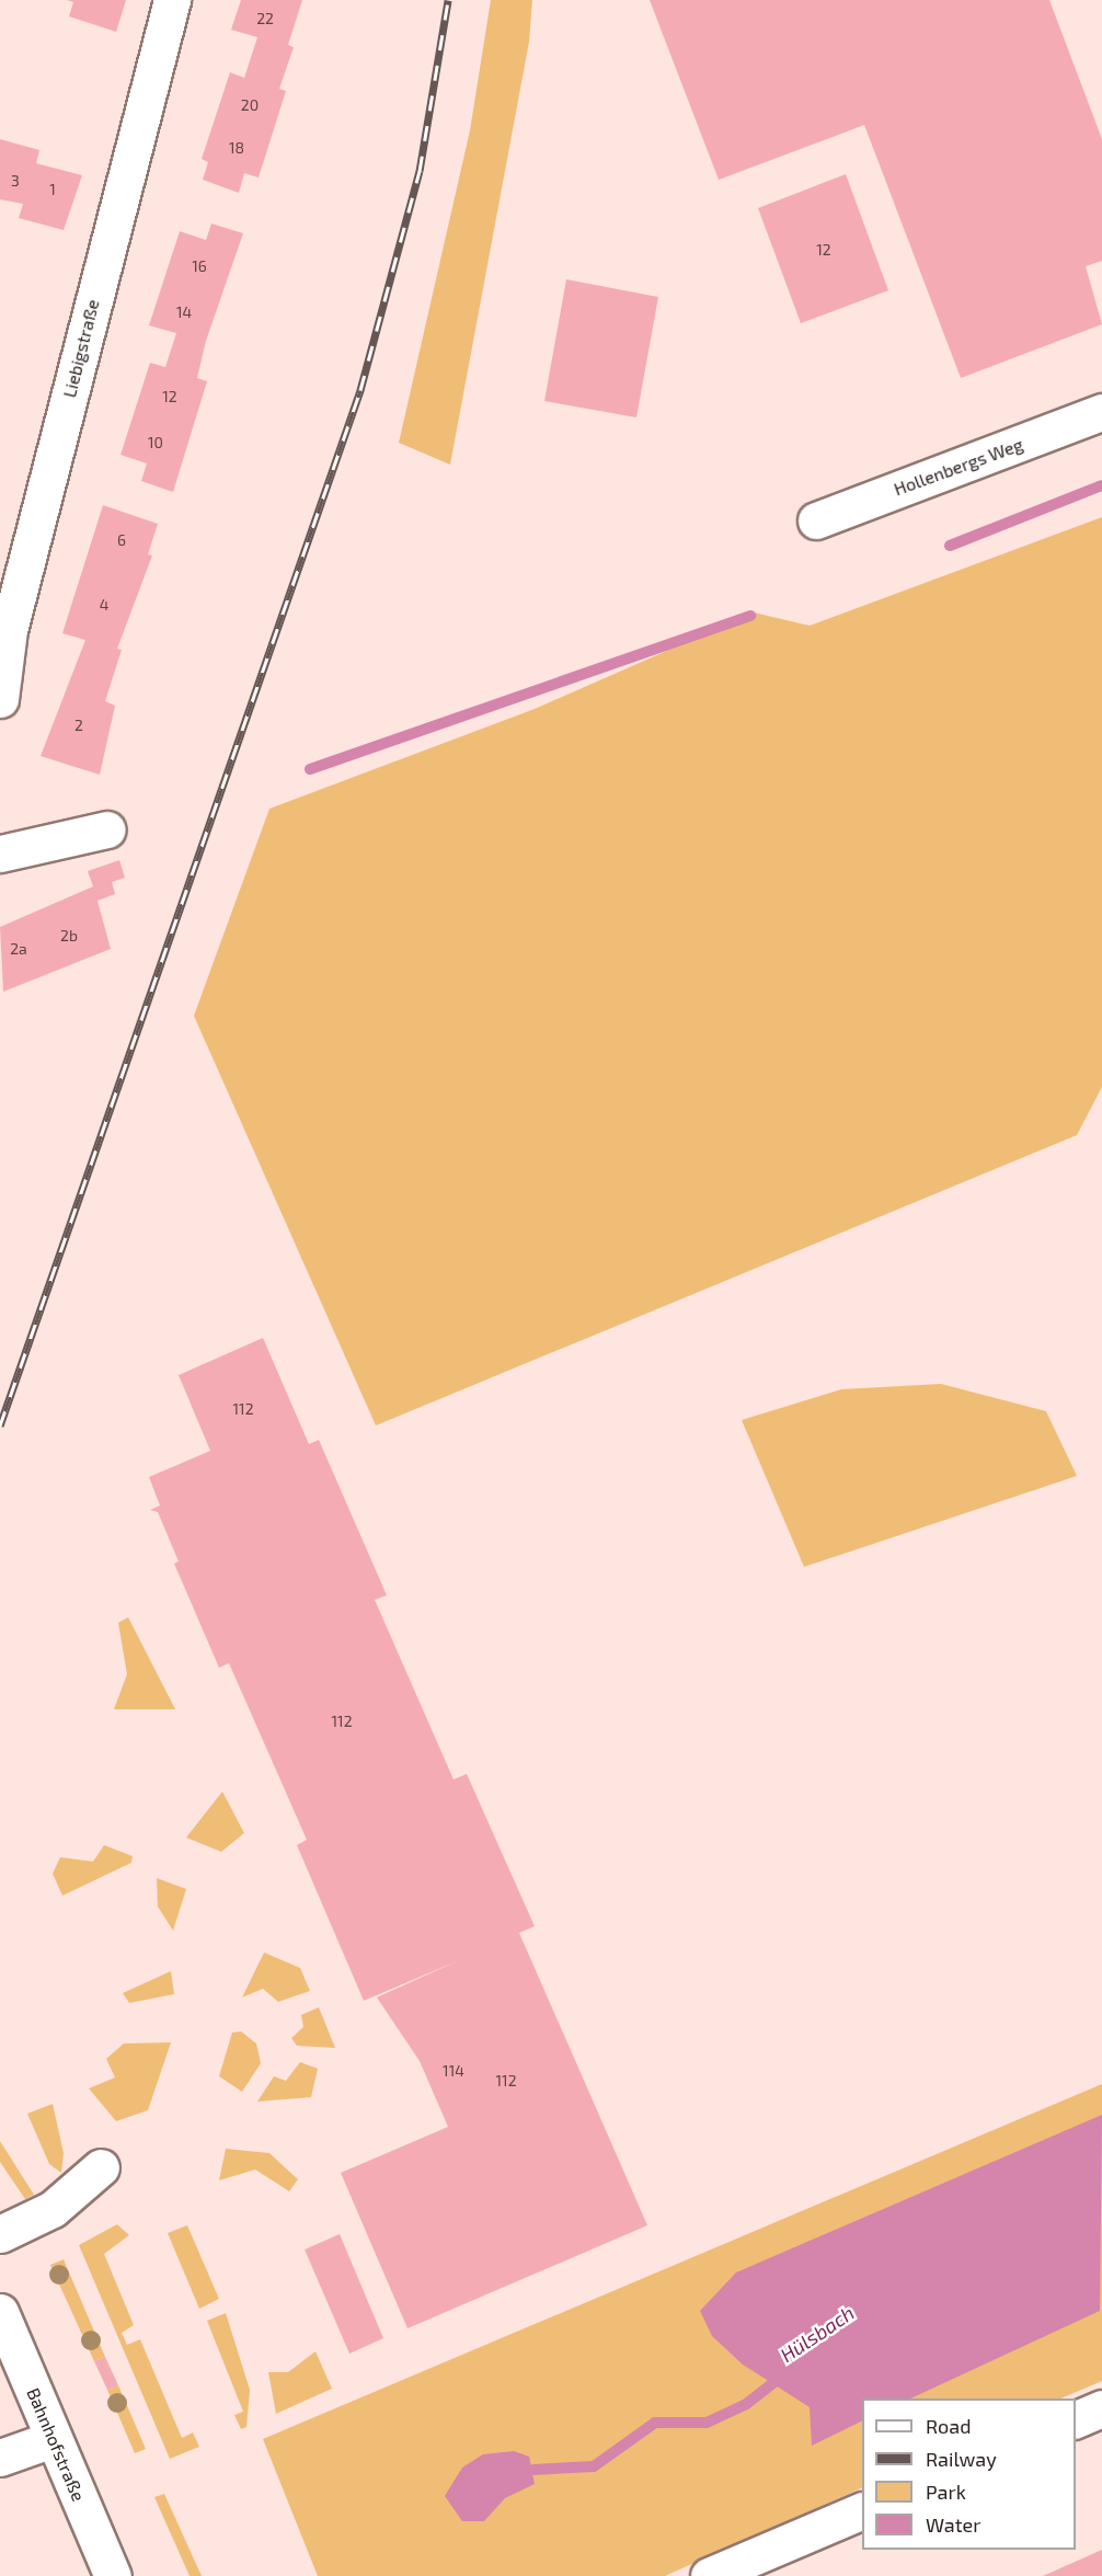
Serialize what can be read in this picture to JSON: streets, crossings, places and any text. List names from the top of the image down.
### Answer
{
  "streets": {
    "street": ["Liebigstraße", "Hollenbergs Weg", "Bahnhofstraße"]
  },
  "water": ["Hülsbach"],
  "house_numbers": [
    "22",
    "20",
    "18",
    "3",
    "1",
    "12",
    "16",
    "14",
    "12",
    "10",
    "6",
    "4",
    "2",
    "2b",
    "2a",
    "112",
    "112",
    "114",
    "112"
  ],
  "legend": [
    "Road",
    "Railway",
    "Park",
    "Water"
  ]
}
